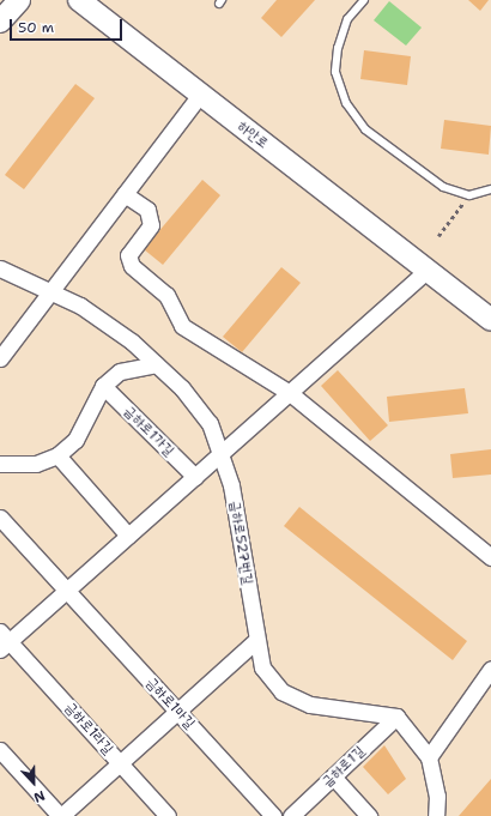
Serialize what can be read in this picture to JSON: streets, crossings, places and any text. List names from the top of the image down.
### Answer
{
  "streets": {
    "main road": ["하안로"],
    "street": [
      "금하로1가길",
      "금하로527번길",
      "금하로1마길",
      "금하로1라길",
      "금하로1길"
    ]
  },
  "crossings": [
    ["금하로527번길", "금하로1길"],
    ["금하로1마길", "금하로1라길"]
  ],
  "scale_bar": "50 m",
  "north": "bottom"
}
